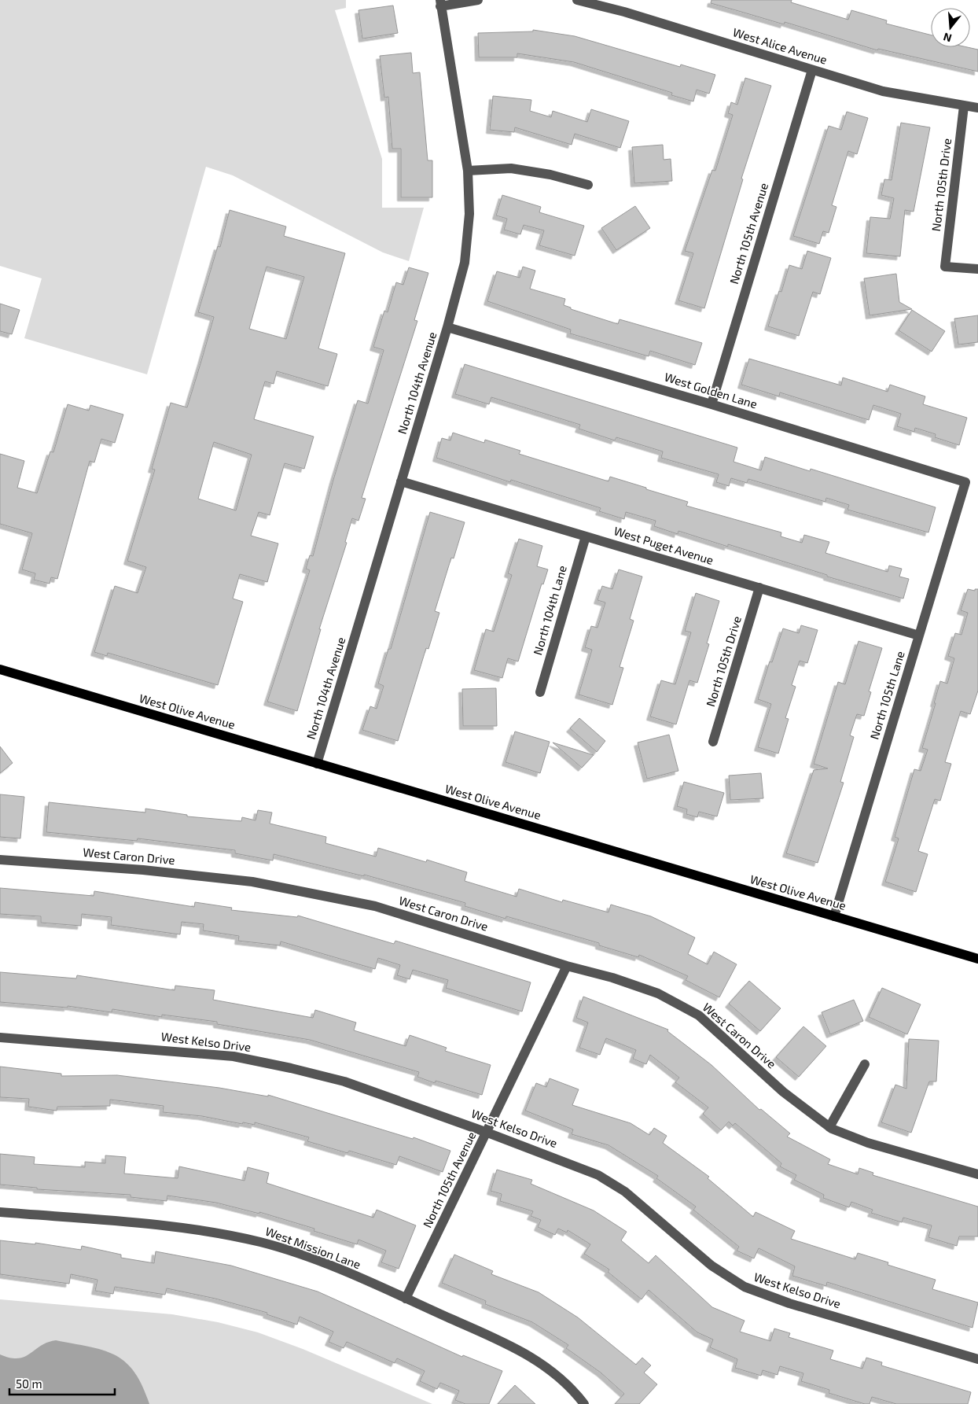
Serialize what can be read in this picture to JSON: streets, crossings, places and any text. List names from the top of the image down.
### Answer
{
  "streets": {
    "main road": ["West Olive Avenue"],
    "street": [
      "West Alice Avenue",
      "North 105th Drive",
      "North 105th Avenue",
      "North 104th Avenue",
      "West Golden Lane",
      "West Puget Avenue",
      "North 104th Lane",
      "North 105th Lane",
      "West Caron Drive",
      "West Kelso Drive",
      "West Mission Lane"
    ]
  },
  "crossings": [
    ["West Alice Avenue", "North 105th Drive"],
    ["West Alice Avenue", "North 105th Avenue"],
    ["North 105th Drive", "West Puget Avenue"],
    ["North 105th Avenue", "West Golden Lane"],
    ["North 105th Avenue", "West Caron Drive"],
    ["North 105th Avenue", "West Kelso Drive"],
    ["North 105th Avenue", "West Mission Lane"],
    ["North 104th Avenue", "West Golden Lane"],
    ["North 104th Avenue", "West Puget Avenue"],
    ["North 104th Avenue", "West Olive Avenue"],
    ["West Golden Lane", "North 105th Lane"],
    ["West Puget Avenue", "North 104th Lane"],
    ["West Puget Avenue", "North 105th Lane"],
    ["North 105th Lane", "West Olive Avenue"]
  ],
  "scale_bar": "50 m",
  "north": "bottom"
}
